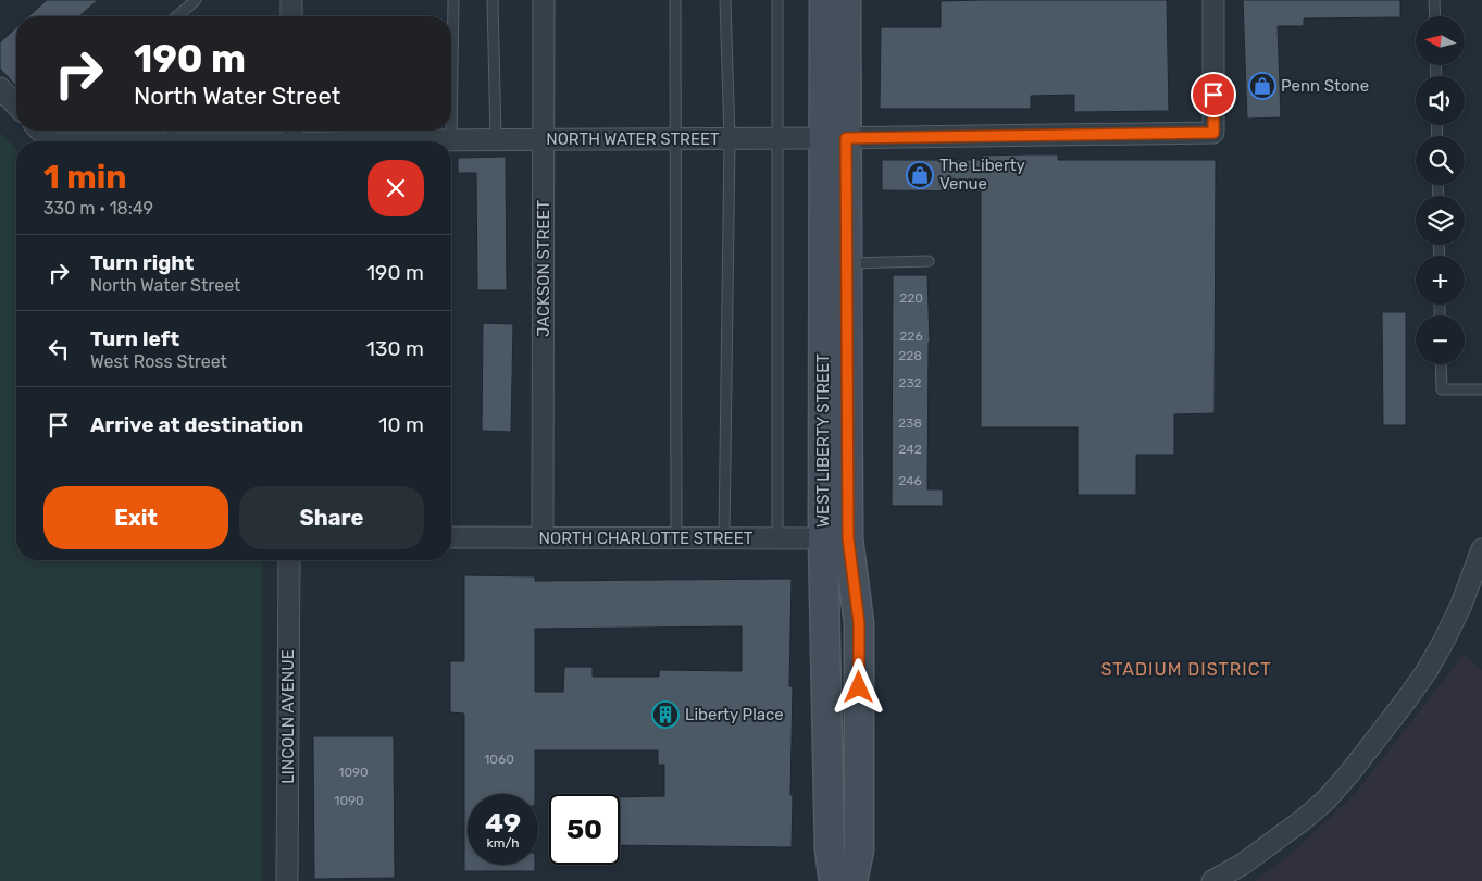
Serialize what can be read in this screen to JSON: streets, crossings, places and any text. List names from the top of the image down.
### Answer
{
  "streets": {
    "main road": ["WEST LIBERTY STREET"],
    "street": [
      "NORTH WATER STREET",
      "JACKSON STREET",
      "NORTH CHARLOTTE STREET",
      "LINCOLN AVENUE"
    ]
  },
  "crossings": [
    ["NORTH WATER STREET", "JACKSON STREET"],
    ["NORTH WATER STREET", "WEST LIBERTY STREET"],
    ["JACKSON STREET", "NORTH CHARLOTTE STREET"],
    ["WEST LIBERTY STREET", "NORTH CHARLOTTE STREET"]
  ],
  "districts": ["STADIUM DISTRICT"],
  "places": {
    "shop": ["Penn Stone", "The Liberty Venue"],
    "building": ["Liberty Place"]
  },
  "house_numbers": [
    "220",
    "226",
    "228",
    "232",
    "238",
    "242",
    "246",
    "1060",
    "1090",
    "1090"
  ],
  "north": "left",
  "page": {
    "map_buttons": ["+", "−"],
    "turn": ["190 m", "North Water Street"],
    "heading": ["1 min", "330 m · 18:49"],
    "list": [
      {
        "name": "Turn right",
        "note": "North Water Street",
        "value": "190 m"
      },
      {
        "name": "Turn left",
        "note": "West Ross Street",
        "value": "130 m"
      },
      {
        "name": "Arrive at destination",
        "value": "10 m"
      }
    ],
    "buttons": ["Exit", "Share"],
    "speed": "49 km/h",
    "limit": "50"
  }
}
